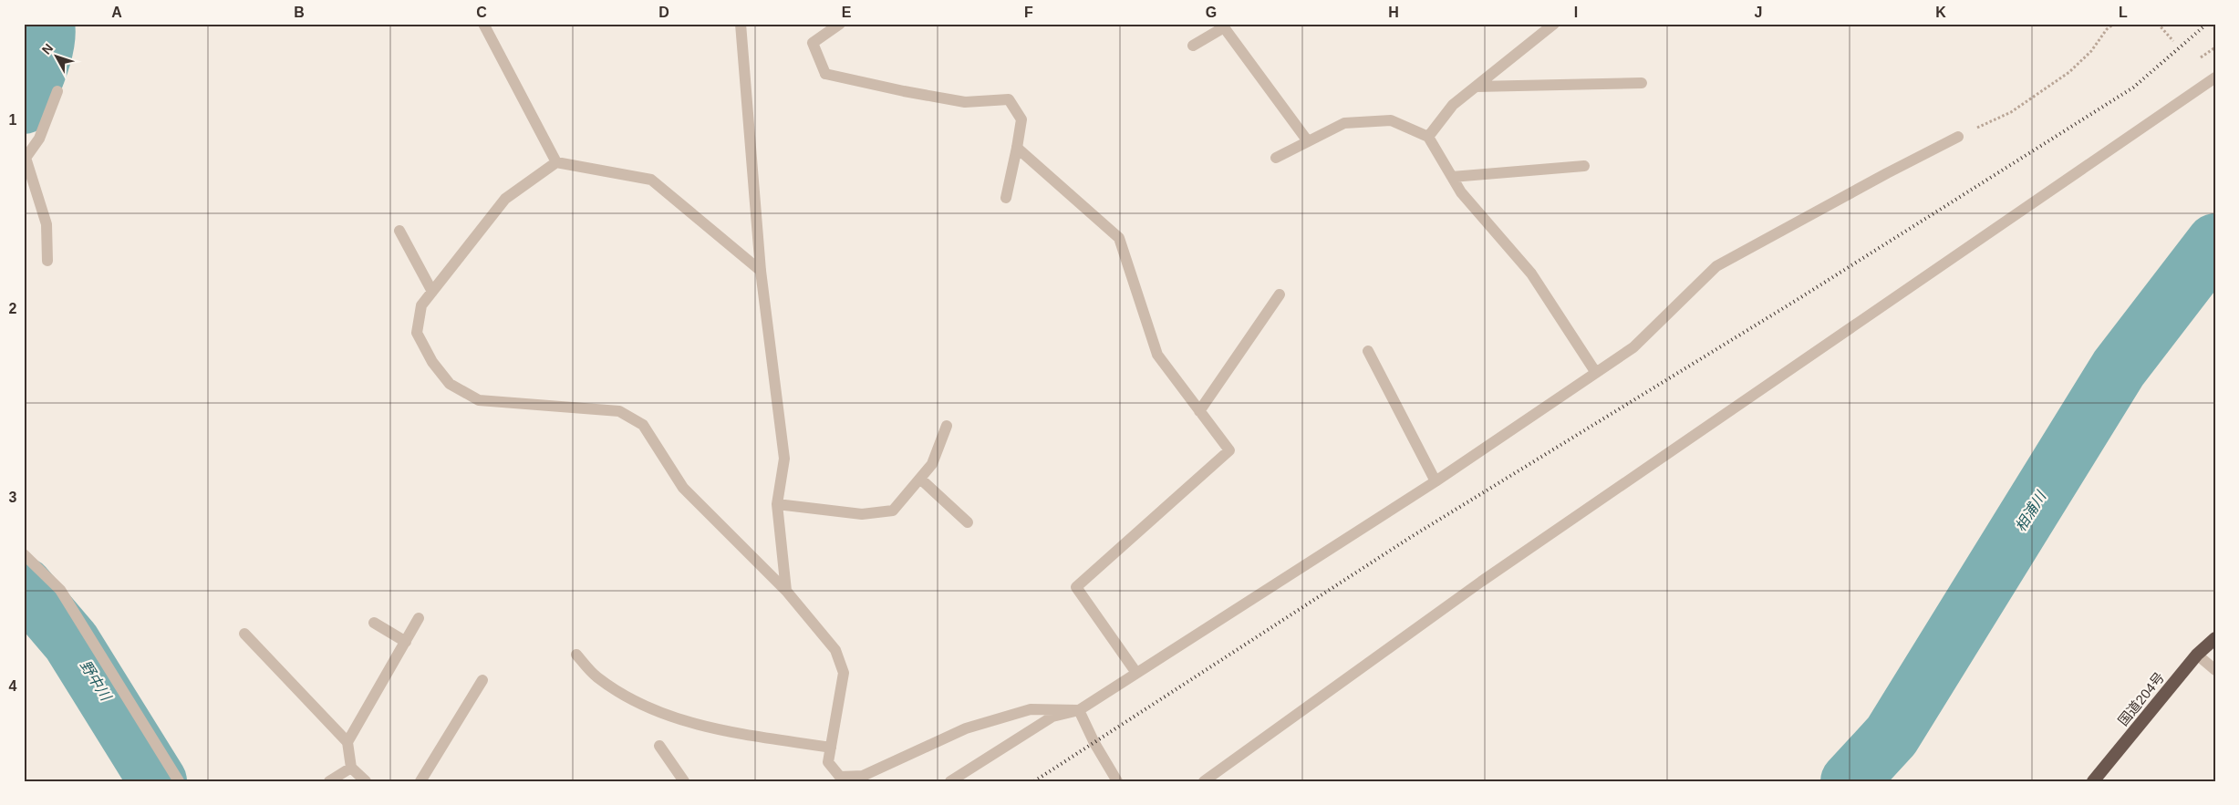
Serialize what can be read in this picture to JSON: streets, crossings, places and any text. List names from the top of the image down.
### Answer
{
  "streets": {
    "highway": ["国道204号"]
  },
  "water": ["相浦川", "野中川"],
  "north": "top left",
  "grid": {
    "columns": [
      "A",
      "B",
      "C",
      "D",
      "E",
      "F",
      "G",
      "H",
      "I",
      "J",
      "K",
      "L"
    ],
    "rows": [
      "1",
      "2",
      "3",
      "4"
    ]
  }
}
